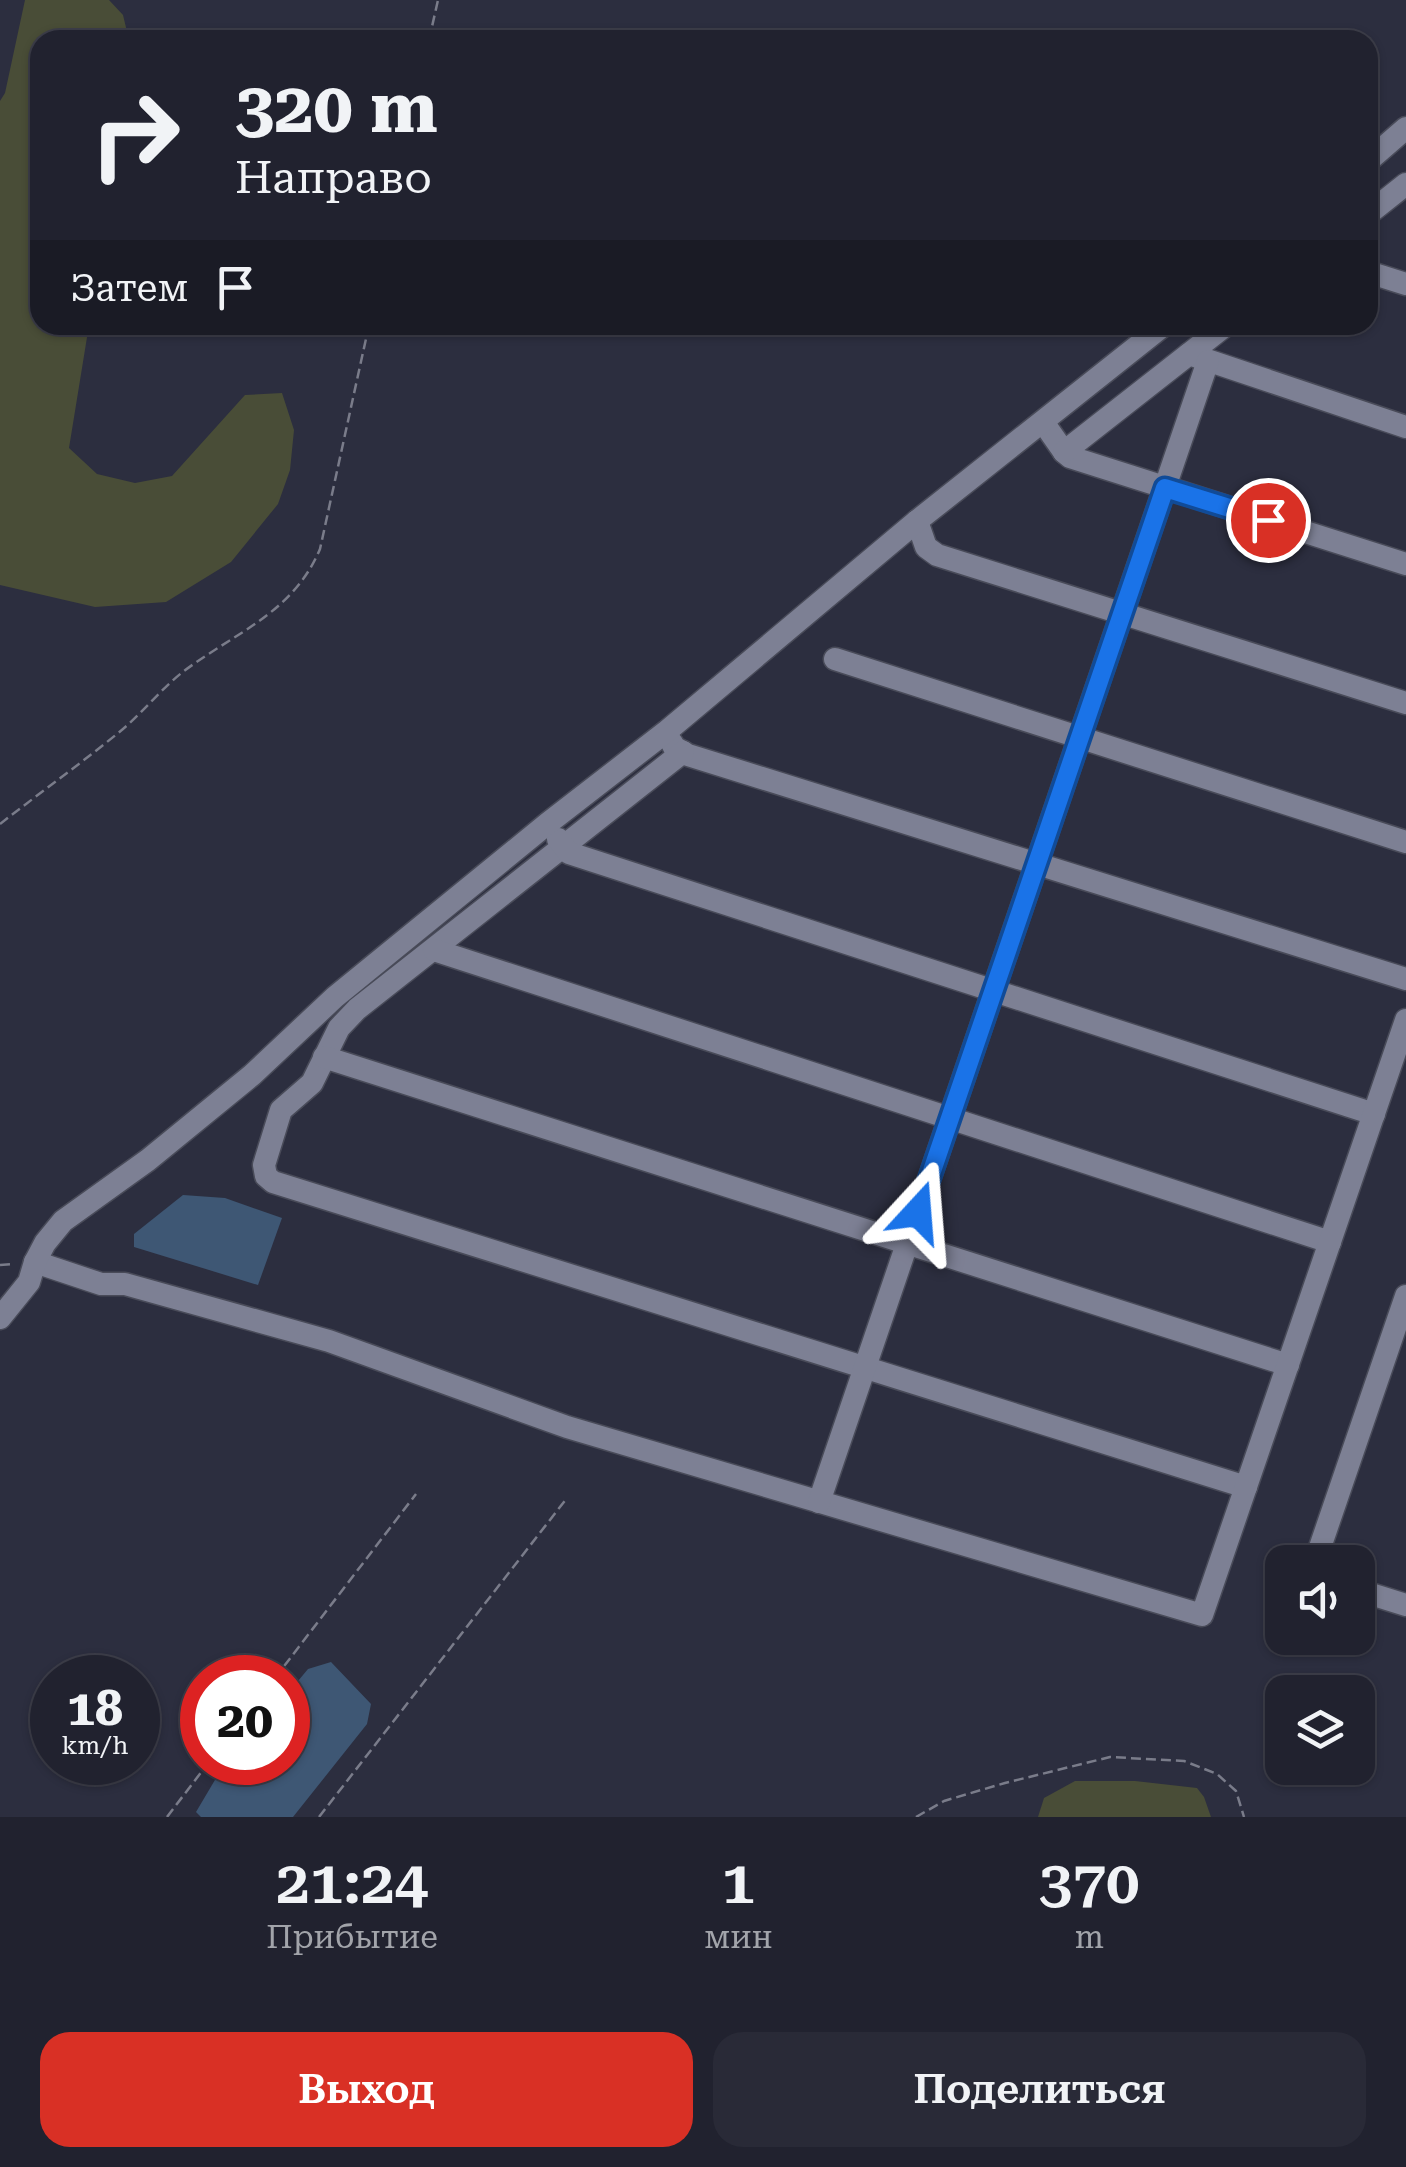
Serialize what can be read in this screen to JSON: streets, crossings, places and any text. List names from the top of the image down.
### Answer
{
  "page": {
    "turn": ["320 m", "Направо"],
    "then": "Затем",
    "speed": "18 km/h",
    "limit": "20",
    "eta": [
      "21:24",
      "Прибытие",
      "1",
      "мин",
      "370",
      "m"
    ],
    "buttons": ["Выход", "Поделиться"]
  }
}
